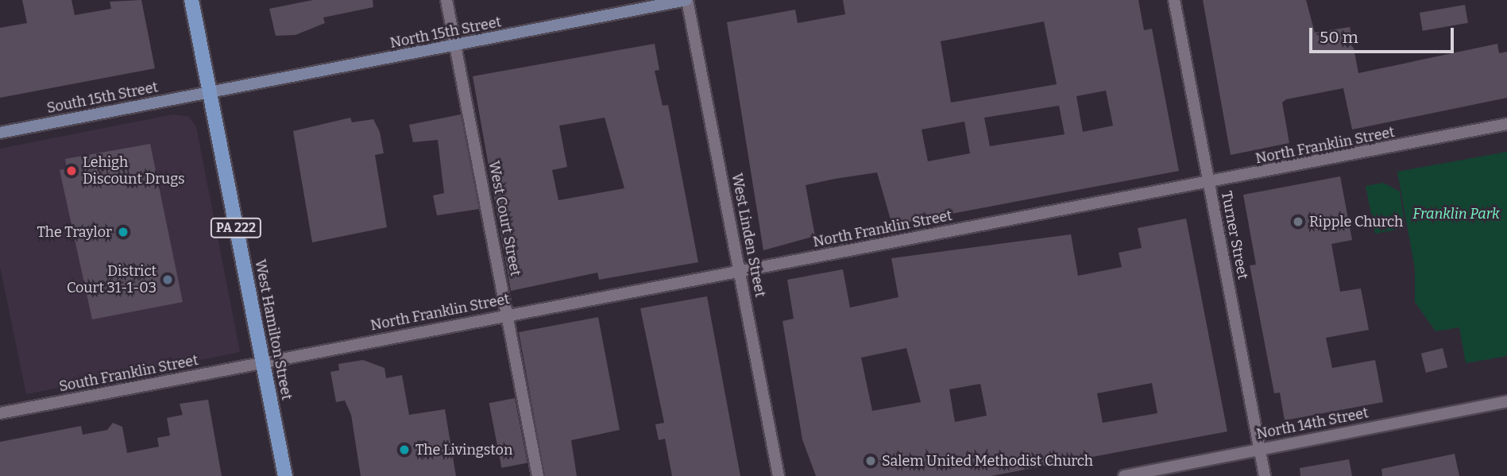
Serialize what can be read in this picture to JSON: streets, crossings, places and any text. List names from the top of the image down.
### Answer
{
  "streets": {
    "main road": [
      "North 15th Street",
      "South 15th Street",
      "PA 222",
      "West Hamilton Street"
    ],
    "street": [
      "North Franklin Street",
      "West Court Street",
      "West Linden Street",
      "Turner Street",
      "South Franklin Street",
      "North 14th Street"
    ]
  },
  "crossings": [
    ["North 15th Street", "South 15th Street"],
    ["North 15th Street", "West Court Street"],
    ["North 15th Street", "PA 222"],
    ["North 15th Street", "West Linden Street"],
    ["North 15th Street", "West Hamilton Street"],
    ["South 15th Street", "PA 222"],
    ["South 15th Street", "West Hamilton Street"],
    ["North Franklin Street", "West Court Street"],
    ["North Franklin Street", "West Linden Street"],
    ["North Franklin Street", "Turner Street"],
    ["North Franklin Street", "West Hamilton Street"],
    ["North Franklin Street", "South Franklin Street"],
    ["PA 222", "West Hamilton Street"],
    ["Turner Street", "North 14th Street"],
    ["West Hamilton Street", "South Franklin Street"]
  ],
  "parks": ["Franklin Park"],
  "places": [
    "Lehigh Discount Drugs",
    "Ripple Church",
    "The Traylor",
    "District Court 31-1-03",
    "The Livingston",
    "Salem United Methodist Church"
  ],
  "scale_bar": "50 m"
}
